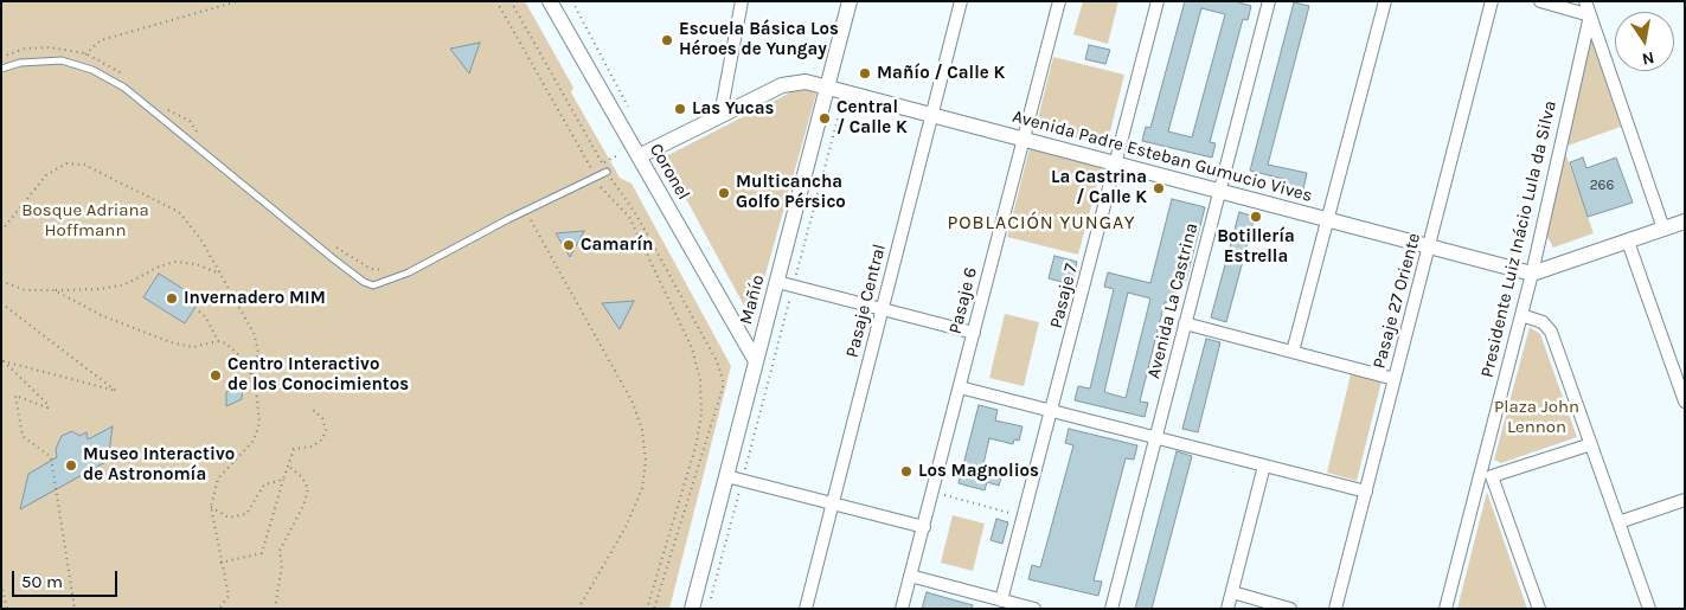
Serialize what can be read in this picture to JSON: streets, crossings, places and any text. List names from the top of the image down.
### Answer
{
  "streets": {
    "street": [
      "Avenida Padre Esteban Gumucio Vives",
      "Coronel",
      "Presidente Luiz Inácio Lula da Silva",
      "Pasaje 7",
      "Mañío",
      "Pasaje Central",
      "Pasaje 6",
      "Avenida La Castrina",
      "Pasaje 27 Oriente"
    ]
  },
  "crossings": [
    ["Avenida Padre Esteban Gumucio Vives", "Coronel"],
    ["Avenida Padre Esteban Gumucio Vives", "Presidente Luiz Inácio Lula da Silva"],
    ["Avenida Padre Esteban Gumucio Vives", "Pasaje 7"],
    ["Avenida Padre Esteban Gumucio Vives", "Mañío"],
    ["Avenida Padre Esteban Gumucio Vives", "Pasaje Central"],
    ["Avenida Padre Esteban Gumucio Vives", "Pasaje 6"],
    ["Avenida Padre Esteban Gumucio Vives", "Avenida La Castrina"],
    ["Avenida Padre Esteban Gumucio Vives", "Pasaje 27 Oriente"],
    ["Coronel", "Mañío"]
  ],
  "districts": ["POBLACIÓN YUNGAY"],
  "parks": ["Bosque Adriana Hoffmann", "Plaza John Lennon"],
  "places": [
    "Escuela Básica Los Héroes de Yungay",
    "Mañío / Calle K",
    "Las Yucas",
    "Central / Calle K",
    "La Castrina / Calle K",
    "Multicancha Golfo Pérsico",
    "Botillería Estrella",
    "Camarín",
    "Invernadero MIM",
    "Centro Interactivo de los Conocimientos",
    "Museo Interactivo de Astronomía",
    "Los Magnolios"
  ],
  "house_numbers": ["266"],
  "scale_bar": "50 m",
  "north": "bottom"
}
